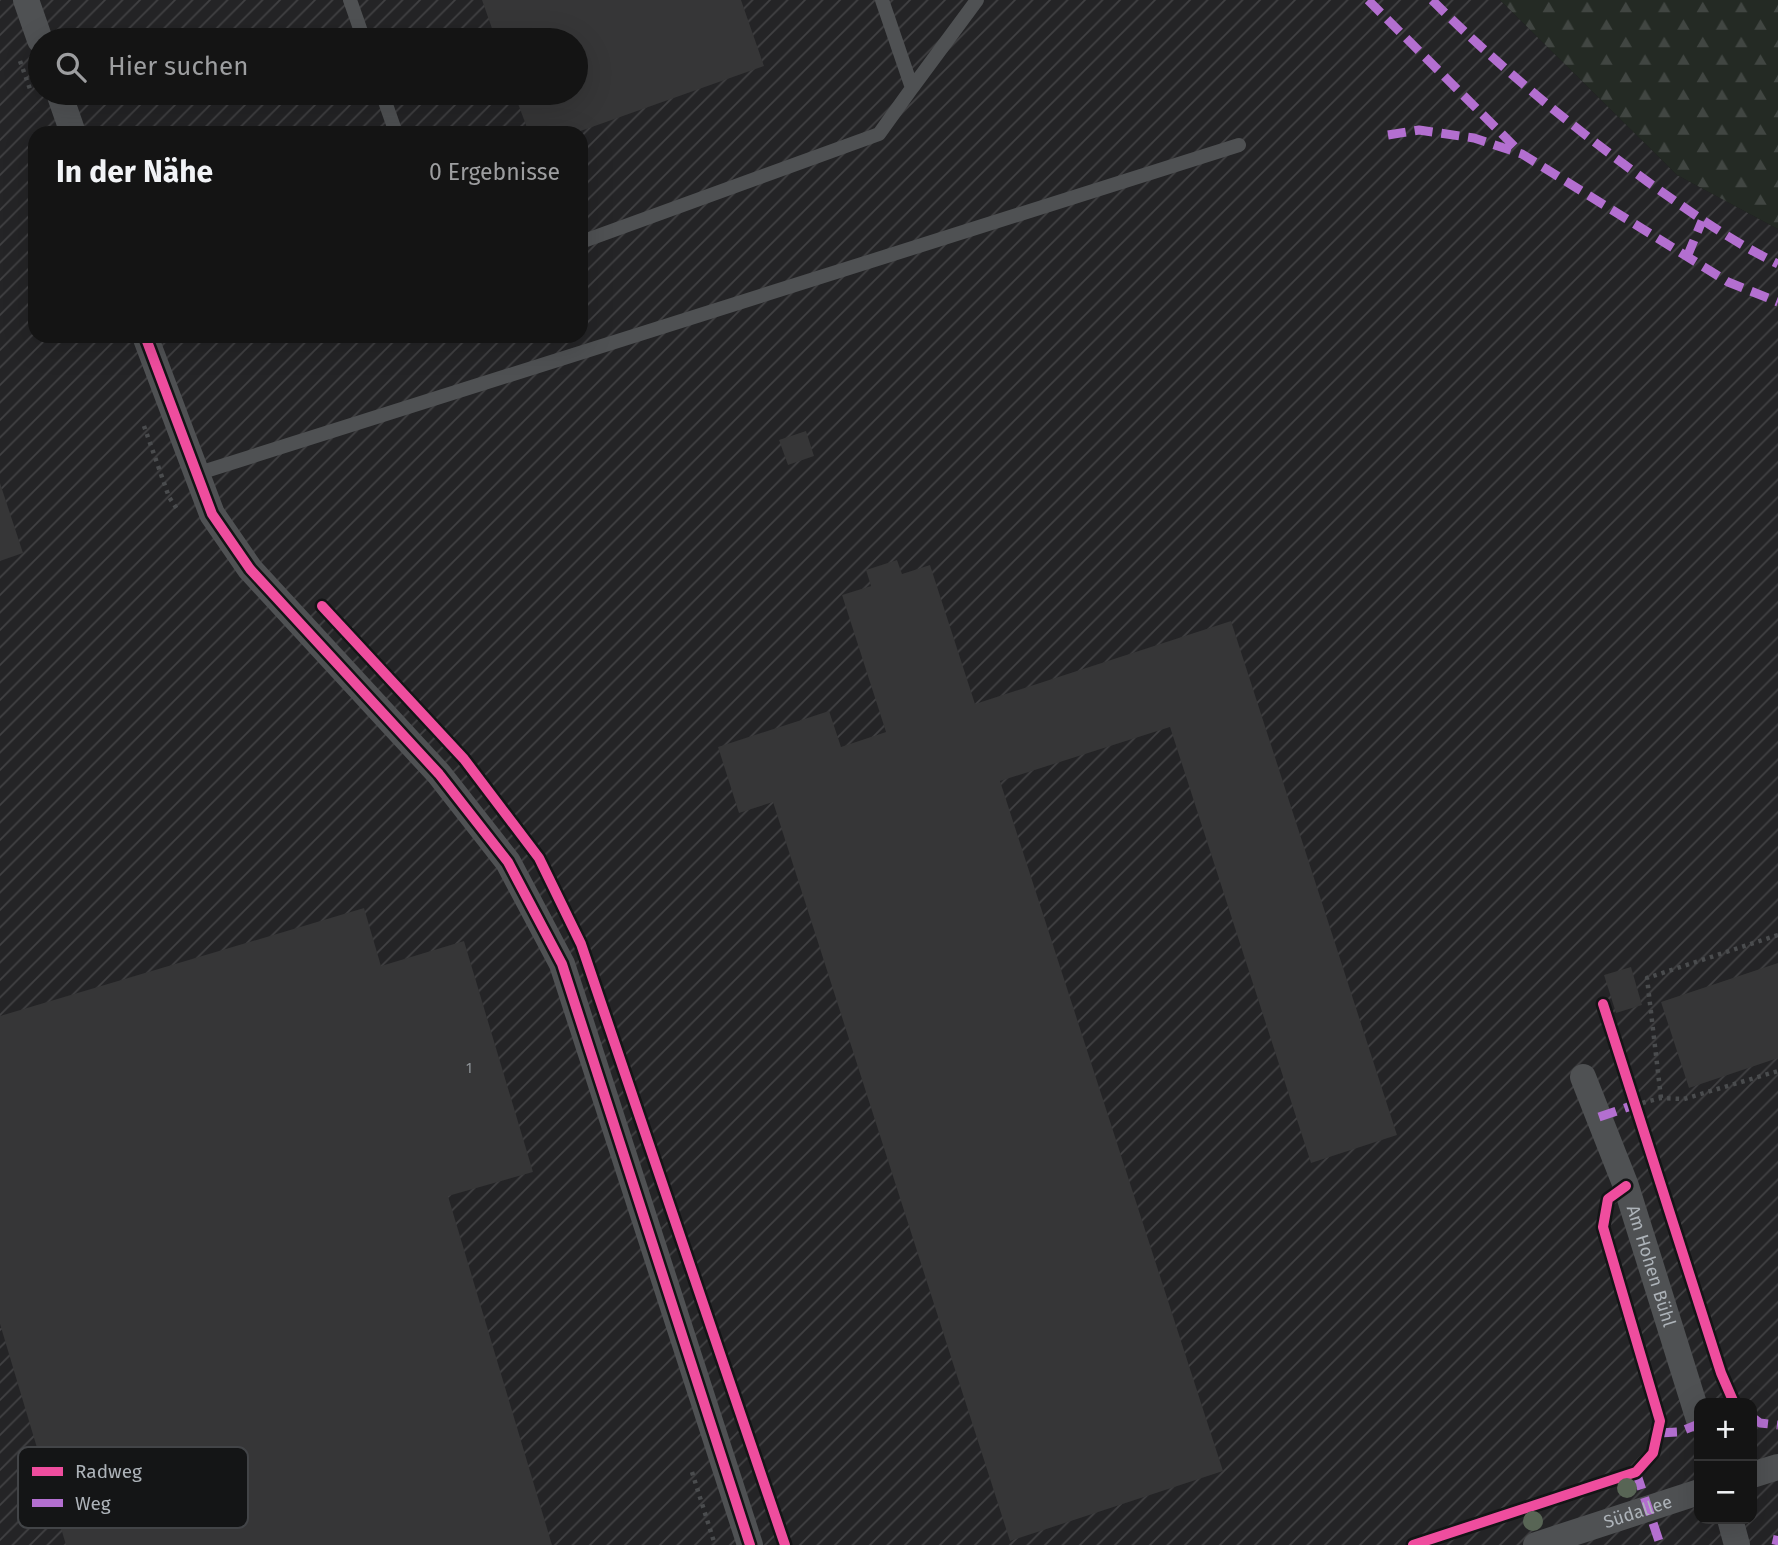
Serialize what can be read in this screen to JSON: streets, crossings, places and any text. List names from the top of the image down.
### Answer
{
  "streets": {
    "street": ["Am Hohen Bühl", "Südallee"]
  },
  "house_numbers": ["1"],
  "legend": ["Radweg", "Weg"],
  "page": {
    "search": "Hier suchen",
    "heading": ["In der Nähe", "0 Ergebnisse"],
    "map_buttons": ["+", "−"]
  }
}
